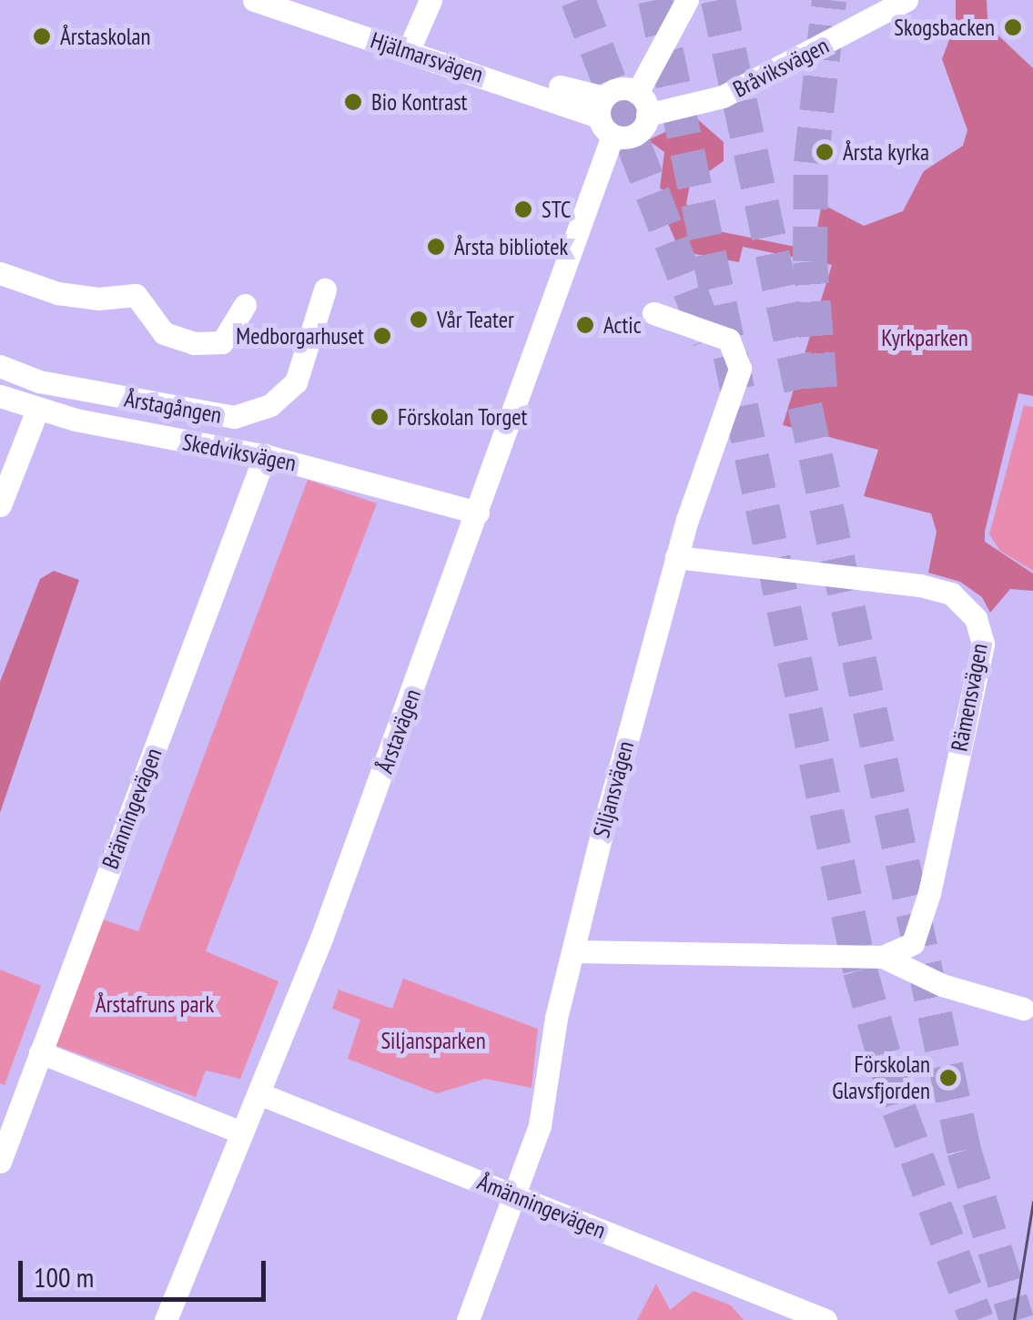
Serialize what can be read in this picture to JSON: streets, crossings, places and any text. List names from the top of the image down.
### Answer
{
  "streets": {
    "street": [
      "Hjälmarsvägen",
      "Bråviksvägen",
      "Årstagången",
      "Skedviksvägen",
      "Rämensvägen",
      "Årstavägen",
      "Siljansvägen",
      "Bränningevägen",
      "Åmänningevägen"
    ]
  },
  "crossings": [
    ["Hjälmarsvägen", "Årstavägen"],
    ["Skedviksvägen", "Årstavägen"],
    ["Skedviksvägen", "Bränningevägen"],
    ["Rämensvägen", "Siljansvägen"],
    ["Årstavägen", "Åmänningevägen"],
    ["Siljansvägen", "Åmänningevägen"]
  ],
  "parks": ["Kyrkparken", "Årstafruns park", "Siljansparken"],
  "places": [
    "Skogsbacken",
    "Årstaskolan",
    "Bio Kontrast",
    "Årsta kyrka",
    "STC",
    "Årsta bibliotek",
    "Vår Teater",
    "Actic",
    "Medborgarhuset",
    "Förskolan Torget",
    "Förskolan Glavsfjorden"
  ],
  "scale_bar": "100 m"
}
